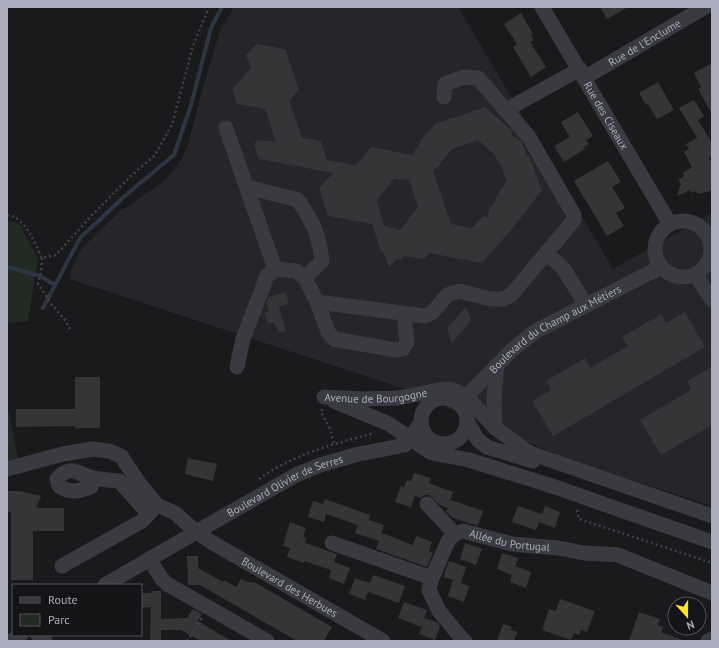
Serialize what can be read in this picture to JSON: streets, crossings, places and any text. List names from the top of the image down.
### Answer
{
  "streets": {
    "street": [
      "Rue de l'Enclume",
      "Rue des Ciseaux",
      "Boulevard du Champ aux Métiers",
      "Avenue de Bourgogne",
      "Boulevard Olivier de Serres",
      "Allée du Portugal",
      "Boulevard des Herbues"
    ]
  },
  "crossings": [
    ["Rue de l'Enclume", "Rue des Ciseaux"],
    ["Rue des Ciseaux", "Boulevard du Champ aux Métiers"],
    ["Boulevard du Champ aux Métiers", "Avenue de Bourgogne"],
    ["Boulevard du Champ aux Métiers", "Boulevard Olivier de Serres"],
    ["Avenue de Bourgogne", "Boulevard Olivier de Serres"],
    ["Boulevard Olivier de Serres", "Boulevard des Herbues"]
  ],
  "legend": ["Route", "Parc"],
  "north": "bottom"
}
